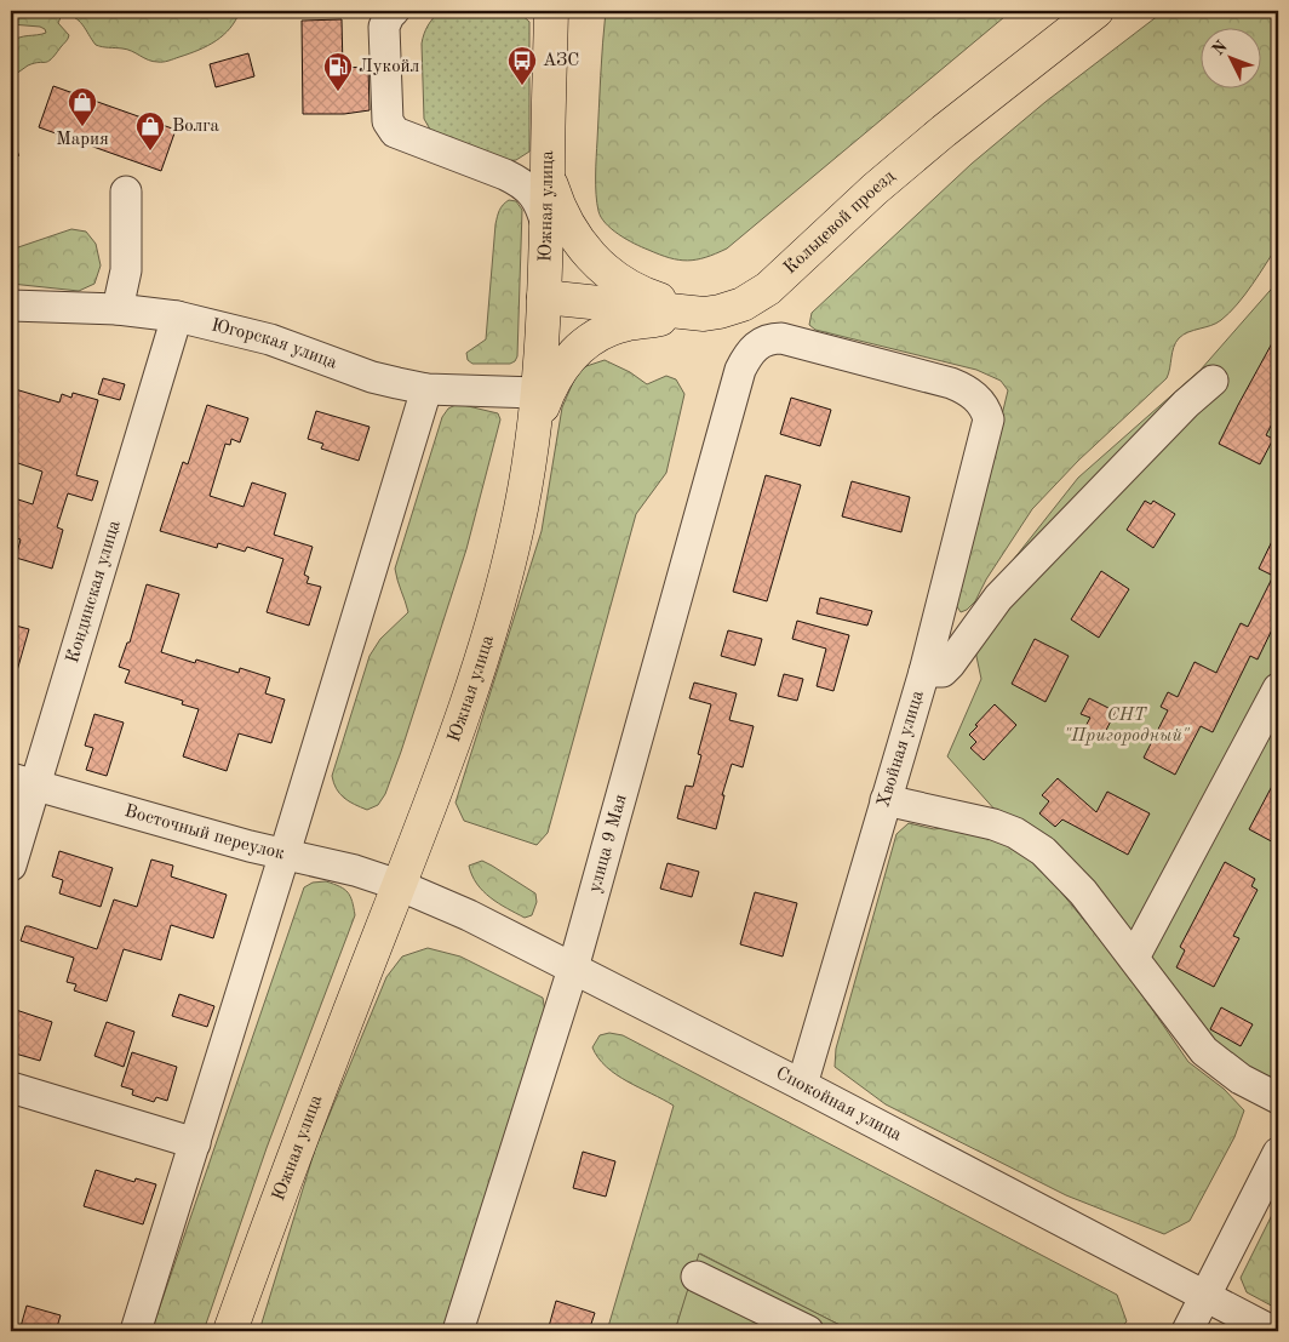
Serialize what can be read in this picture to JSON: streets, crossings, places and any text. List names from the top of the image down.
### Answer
{
  "streets": {
    "main road": ["Южная улица", "Кольцевой проезд"],
    "street": [
      "Югорская улица",
      "Кондинская улица",
      "Хвойная улица",
      "Восточный переулок",
      "улица 9 Мая",
      "Спокойная улица"
    ]
  },
  "crossings": [
    ["Южная улица", "Кольцевой проезд"],
    ["Южная улица", "Югорская улица"],
    ["Южная улица", "Восточный переулок"],
    ["Южная улица", "Спокойная улица"],
    ["Югорская улица", "Кондинская улица"],
    ["Кондинская улица", "Восточный переулок"],
    ["Хвойная улица", "улица 9 Мая"],
    ["Хвойная улица", "Спокойная улица"],
    ["Восточный переулок", "Спокойная улица"],
    ["улица 9 Мая", "Спокойная улица"]
  ],
  "parks": ["СНТ \"Пригородный\""],
  "places": {
    "bus stop": ["АЗС"],
    "fuel station": ["Лукойл"],
    "shop": ["Мария", "Волга"]
  },
  "north": "top left"
}
